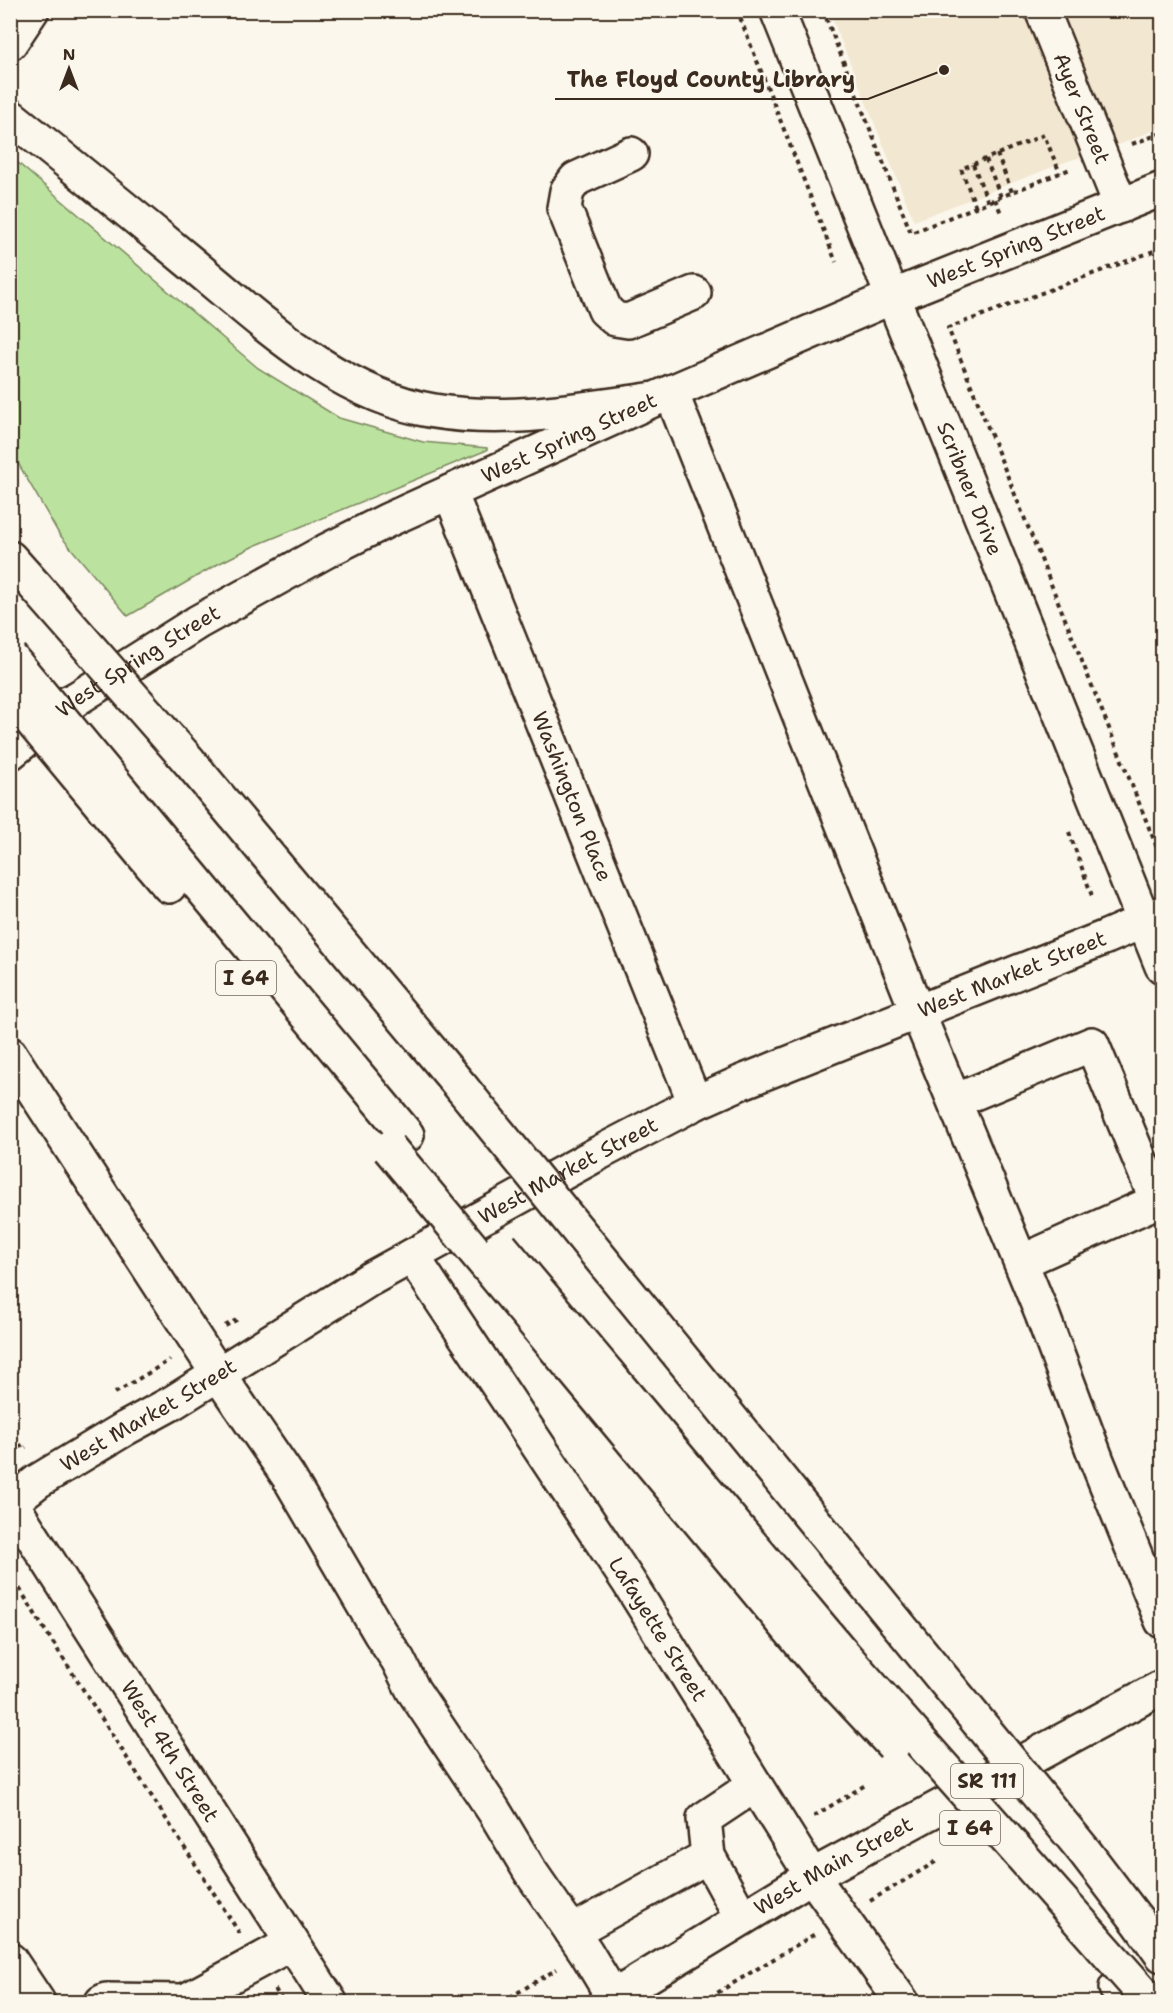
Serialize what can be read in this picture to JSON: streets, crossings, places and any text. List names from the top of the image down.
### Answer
{
  "streets": {
    "main road": [
      "Ayer Street",
      "West Spring Street",
      "Scribner Drive",
      "Washington Place",
      "West Market Street",
      "I 64",
      "Lafayette Street",
      "West 4th Street",
      "SR 111",
      "West Main Street"
    ]
  },
  "crossings": [
    ["Ayer Street", "West Spring Street"],
    ["West Spring Street", "Scribner Drive"],
    ["West Spring Street", "Washington Place"],
    ["Scribner Drive", "West Market Street"],
    ["Washington Place", "West Market Street"],
    ["West Market Street", "Lafayette Street"],
    ["West Market Street", "West 4th Street"],
    ["Lafayette Street", "West Main Street"]
  ],
  "places": ["The Floyd County Library"],
  "north": "top"
}
